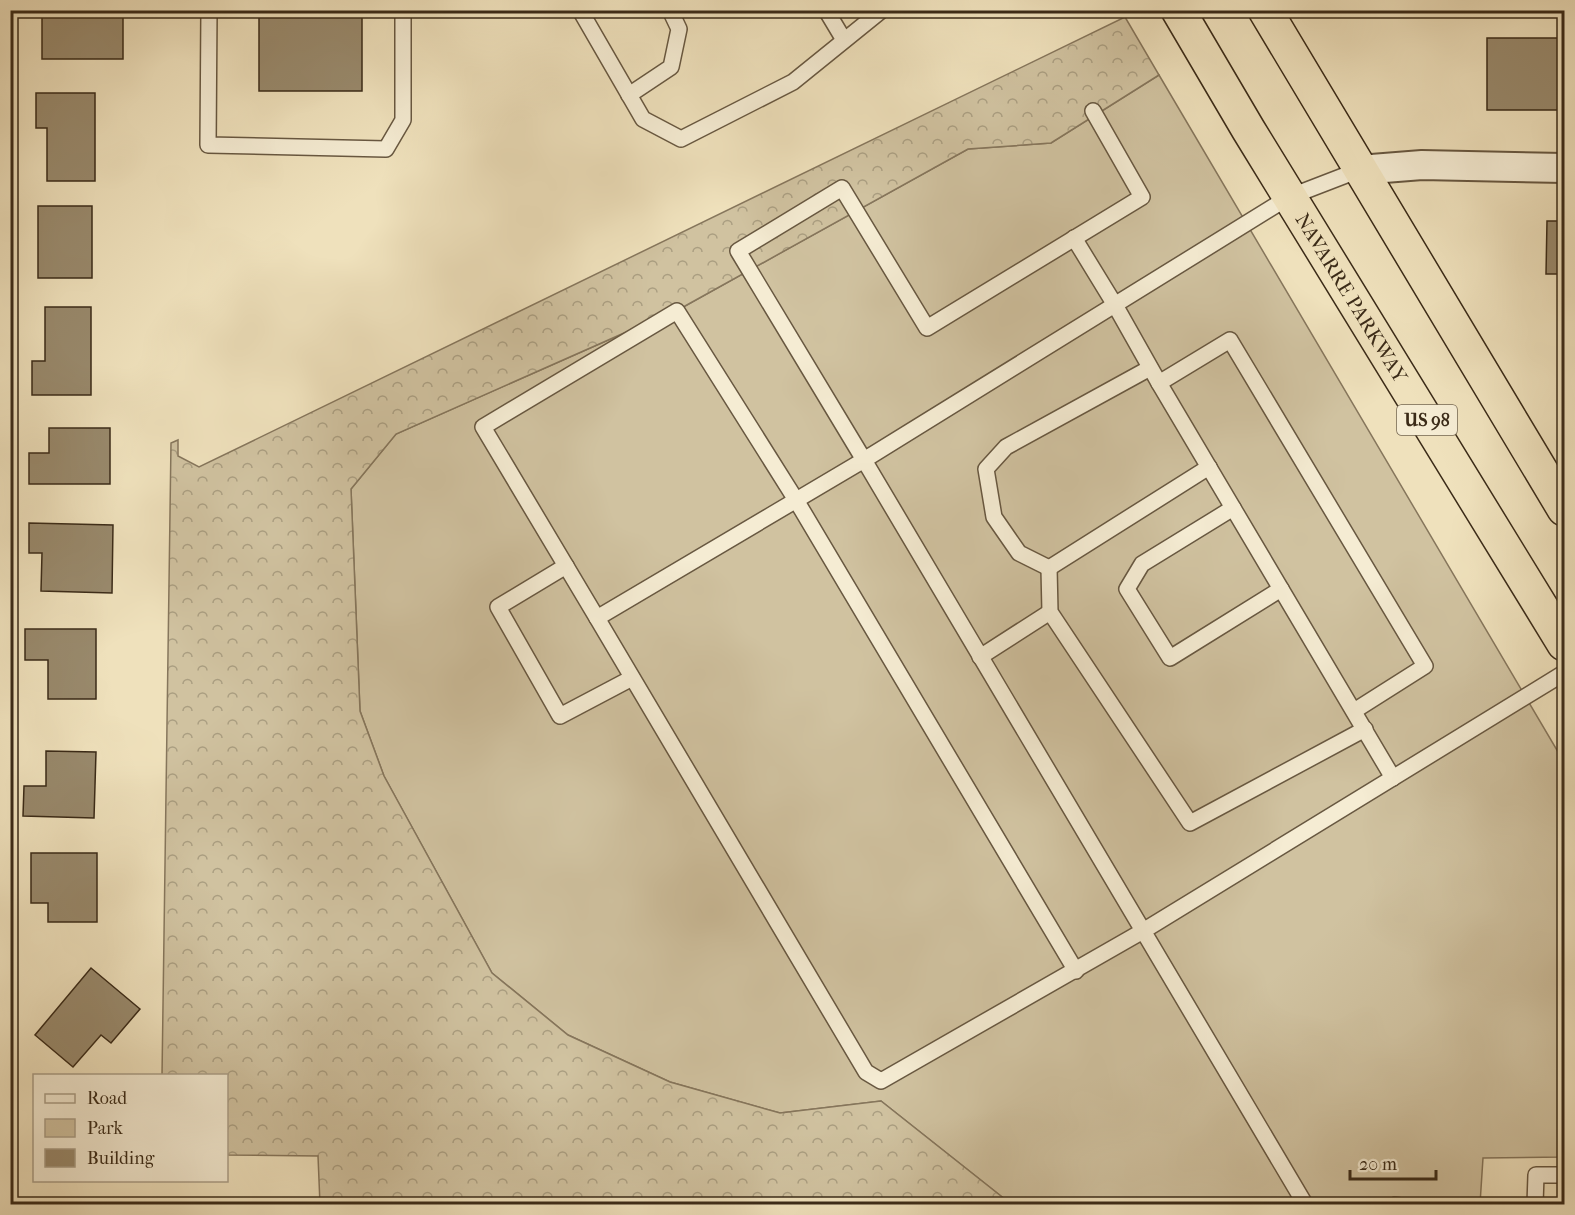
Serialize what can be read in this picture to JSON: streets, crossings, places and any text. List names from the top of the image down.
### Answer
{
  "streets": {
    "highway": ["NAVARRE PARKWAY", "US 98"]
  },
  "legend": ["Road", "Park", "Building"],
  "scale_bar": "20 m"
}
